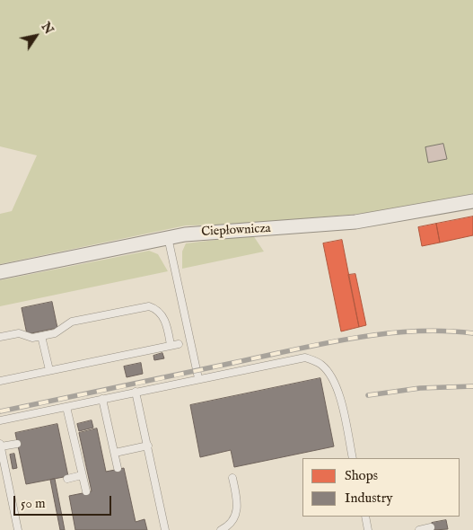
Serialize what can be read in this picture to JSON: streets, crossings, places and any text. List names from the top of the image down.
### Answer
{
  "streets": {
    "street": ["Ciepłownicza"]
  },
  "legend": ["Shops", "Industry"],
  "scale_bar": "50 m",
  "north": "top right"
}
